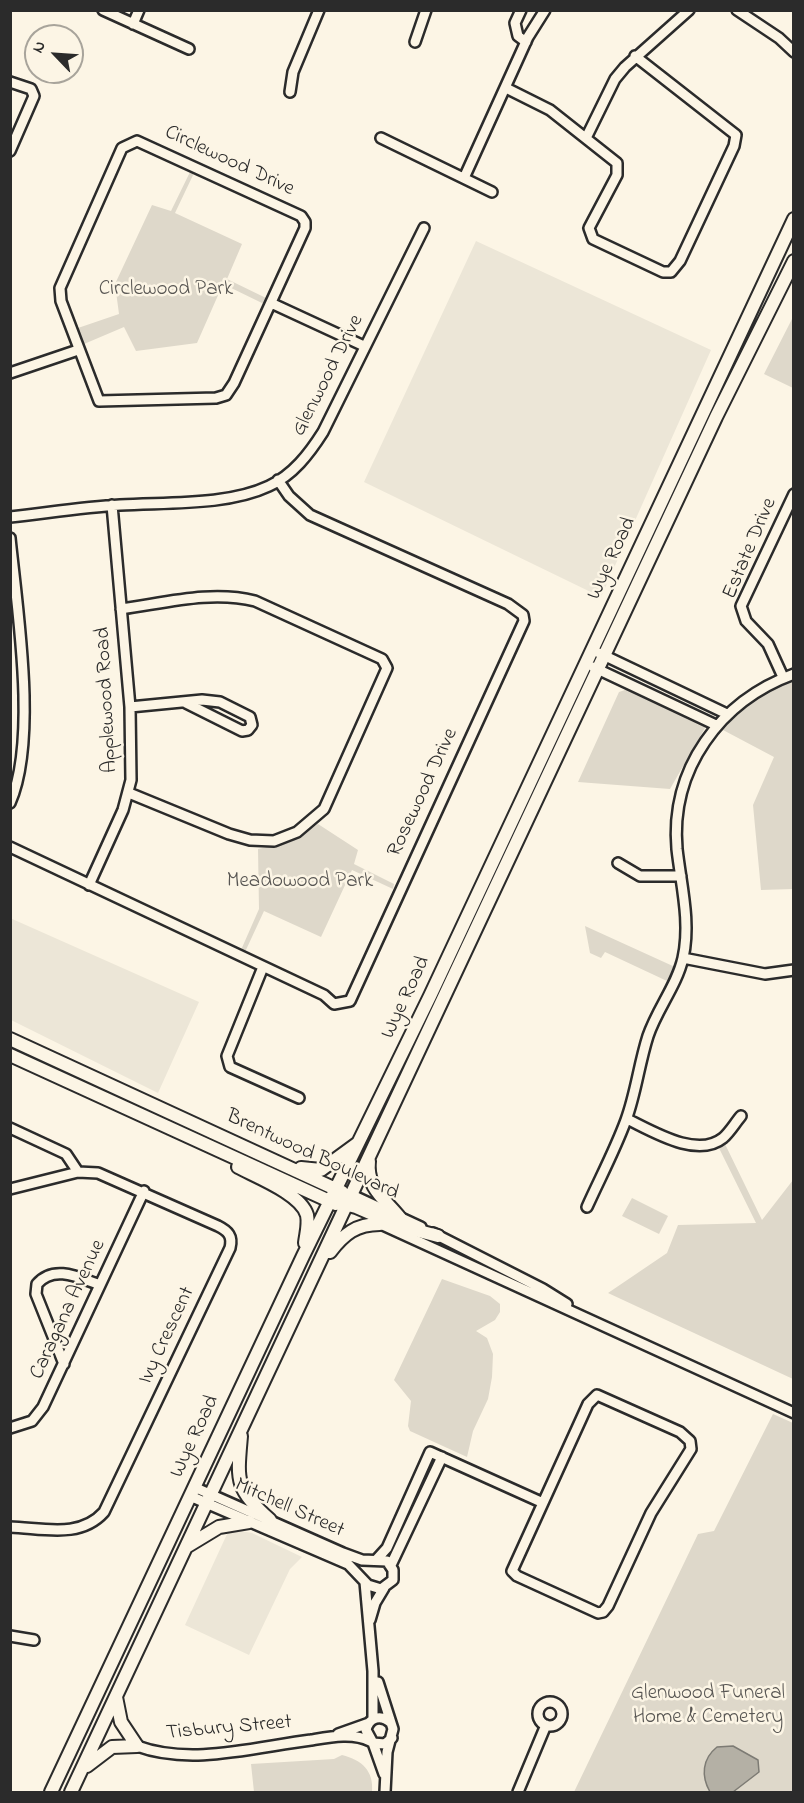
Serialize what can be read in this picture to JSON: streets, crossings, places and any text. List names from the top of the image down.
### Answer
{
  "streets": {
    "main road": ["Wye Road", "Brentwood Boulevard"],
    "street": [
      "Circlewood Drive",
      "Glenwood Drive",
      "Estate Drive",
      "Applewood Road",
      "Rosewood Drive",
      "Caragana Avenue",
      "Ivy Crescent",
      "Mitchell Street",
      "Tisbury Street"
    ]
  },
  "crossings": [
    ["Glenwood Drive", "Applewood Road"],
    ["Glenwood Drive", "Rosewood Drive"],
    ["Wye Road", "Brentwood Boulevard"],
    ["Wye Road", "Mitchell Street"],
    ["Applewood Road", "Rosewood Drive"],
    ["Caragana Avenue", "Ivy Crescent"]
  ],
  "parks": ["Circlewood Park", "Meadowood Park", "Glenwood Funeral Home & Cemetery"],
  "north": "top left"
}
